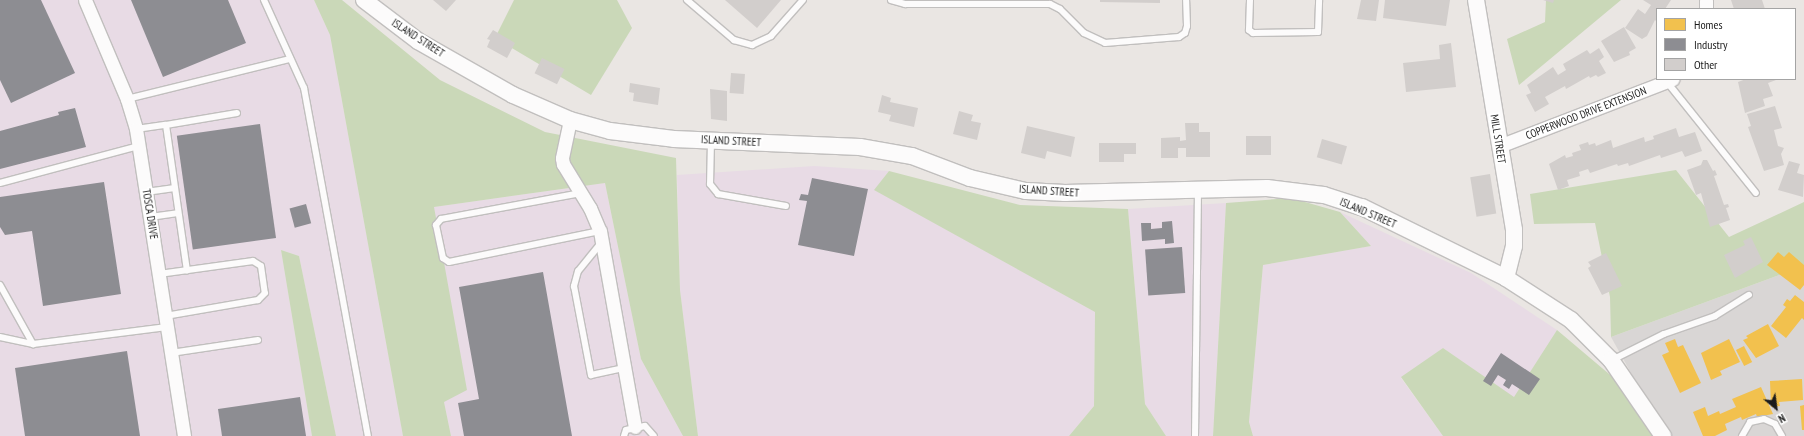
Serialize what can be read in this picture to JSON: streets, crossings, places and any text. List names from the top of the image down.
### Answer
{
  "streets": {
    "street": [
      "ISLAND STREET",
      "COPPERWOOD DRIVE EXTENSION",
      "MILL STREET",
      "TOSCA DRIVE"
    ]
  },
  "crossings": [
    ["ISLAND STREET", "MILL STREET"],
    ["COPPERWOOD DRIVE EXTENSION", "MILL STREET"]
  ],
  "legend": ["Homes", "Industry", "Other"],
  "north": "bottom right"
}
